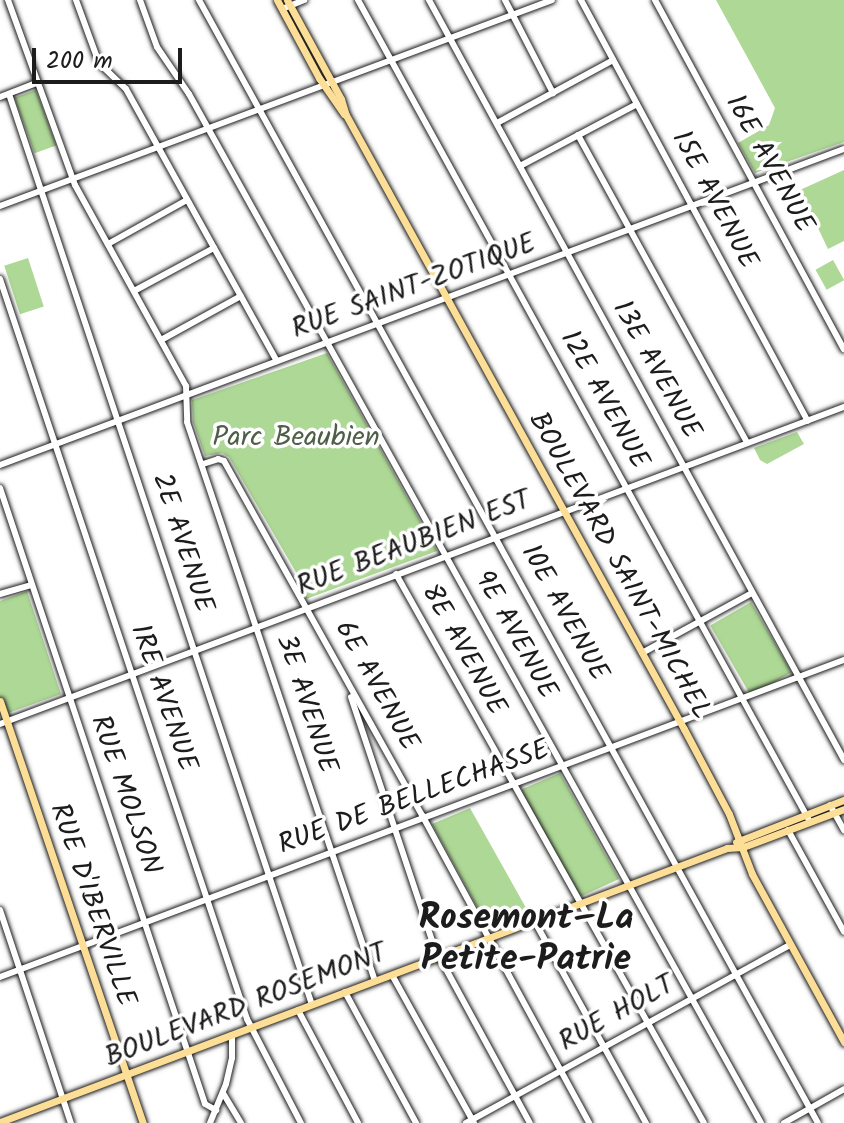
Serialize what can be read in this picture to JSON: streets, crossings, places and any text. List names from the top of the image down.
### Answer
{
  "streets": {
    "main road": ["BOULEVARD SAINT-MICHEL", "RUE D'IBERVILLE", "BOULEVARD ROSEMONT"],
    "street": [
      "16E AVENUE",
      "15E AVENUE",
      "RUE SAINT-ZOTIQUE",
      "13E AVENUE",
      "12E AVENUE",
      "2E AVENUE",
      "RUE BEAUBIEN EST",
      "10E AVENUE",
      "9E AVENUE",
      "8E AVENUE",
      "6E AVENUE",
      "1RE AVENUE",
      "3E AVENUE",
      "RUE MOLSON",
      "RUE DE BELLECHASSE",
      "RUE HOLT"
    ]
  },
  "crossings": [
    ["16E AVENUE", "RUE SAINT-ZOTIQUE"],
    ["15E AVENUE", "RUE SAINT-ZOTIQUE"],
    ["15E AVENUE", "RUE BEAUBIEN EST"],
    ["RUE SAINT-ZOTIQUE", "13E AVENUE"],
    ["RUE SAINT-ZOTIQUE", "12E AVENUE"],
    ["RUE SAINT-ZOTIQUE", "2E AVENUE"],
    ["RUE SAINT-ZOTIQUE", "BOULEVARD SAINT-MICHEL"],
    ["RUE SAINT-ZOTIQUE", "10E AVENUE"],
    ["RUE SAINT-ZOTIQUE", "9E AVENUE"],
    ["RUE SAINT-ZOTIQUE", "1RE AVENUE"],
    ["RUE SAINT-ZOTIQUE", "3E AVENUE"],
    ["13E AVENUE", "RUE BEAUBIEN EST"],
    ["13E AVENUE", "RUE DE BELLECHASSE"],
    ["12E AVENUE", "RUE BEAUBIEN EST"],
    ["12E AVENUE", "RUE DE BELLECHASSE"],
    ["12E AVENUE", "BOULEVARD ROSEMONT"],
    ["2E AVENUE", "RUE BEAUBIEN EST"],
    ["2E AVENUE", "RUE DE BELLECHASSE"],
    ["2E AVENUE", "BOULEVARD ROSEMONT"],
    ["RUE BEAUBIEN EST", "BOULEVARD SAINT-MICHEL"],
    ["RUE BEAUBIEN EST", "10E AVENUE"],
    ["RUE BEAUBIEN EST", "9E AVENUE"],
    ["RUE BEAUBIEN EST", "8E AVENUE"],
    ["RUE BEAUBIEN EST", "6E AVENUE"],
    ["RUE BEAUBIEN EST", "1RE AVENUE"],
    ["RUE BEAUBIEN EST", "3E AVENUE"],
    ["RUE BEAUBIEN EST", "RUE MOLSON"],
    ["RUE BEAUBIEN EST", "RUE D'IBERVILLE"],
    ["BOULEVARD SAINT-MICHEL", "RUE DE BELLECHASSE"],
    ["BOULEVARD SAINT-MICHEL", "BOULEVARD ROSEMONT"],
    ["BOULEVARD SAINT-MICHEL", "RUE HOLT"],
    ["10E AVENUE", "RUE DE BELLECHASSE"],
    ["10E AVENUE", "BOULEVARD ROSEMONT"],
    ["10E AVENUE", "RUE HOLT"],
    ["9E AVENUE", "RUE DE BELLECHASSE"],
    ["9E AVENUE", "BOULEVARD ROSEMONT"],
    ["9E AVENUE", "RUE HOLT"],
    ["8E AVENUE", "RUE DE BELLECHASSE"],
    ["8E AVENUE", "BOULEVARD ROSEMONT"],
    ["8E AVENUE", "RUE HOLT"],
    ["6E AVENUE", "3E AVENUE"],
    ["6E AVENUE", "RUE DE BELLECHASSE"],
    ["6E AVENUE", "BOULEVARD ROSEMONT"],
    ["6E AVENUE", "RUE HOLT"],
    ["1RE AVENUE", "RUE DE BELLECHASSE"],
    ["1RE AVENUE", "BOULEVARD ROSEMONT"],
    ["3E AVENUE", "RUE DE BELLECHASSE"],
    ["3E AVENUE", "BOULEVARD ROSEMONT"],
    ["RUE MOLSON", "RUE DE BELLECHASSE"],
    ["RUE MOLSON", "BOULEVARD ROSEMONT"],
    ["RUE DE BELLECHASSE", "RUE D'IBERVILLE"],
    ["RUE D'IBERVILLE", "BOULEVARD ROSEMONT"]
  ],
  "districts": ["Rosemont–La Petite-Patrie"],
  "parks": ["Parc Beaubien"],
  "scale_bar": "200 m"
}
